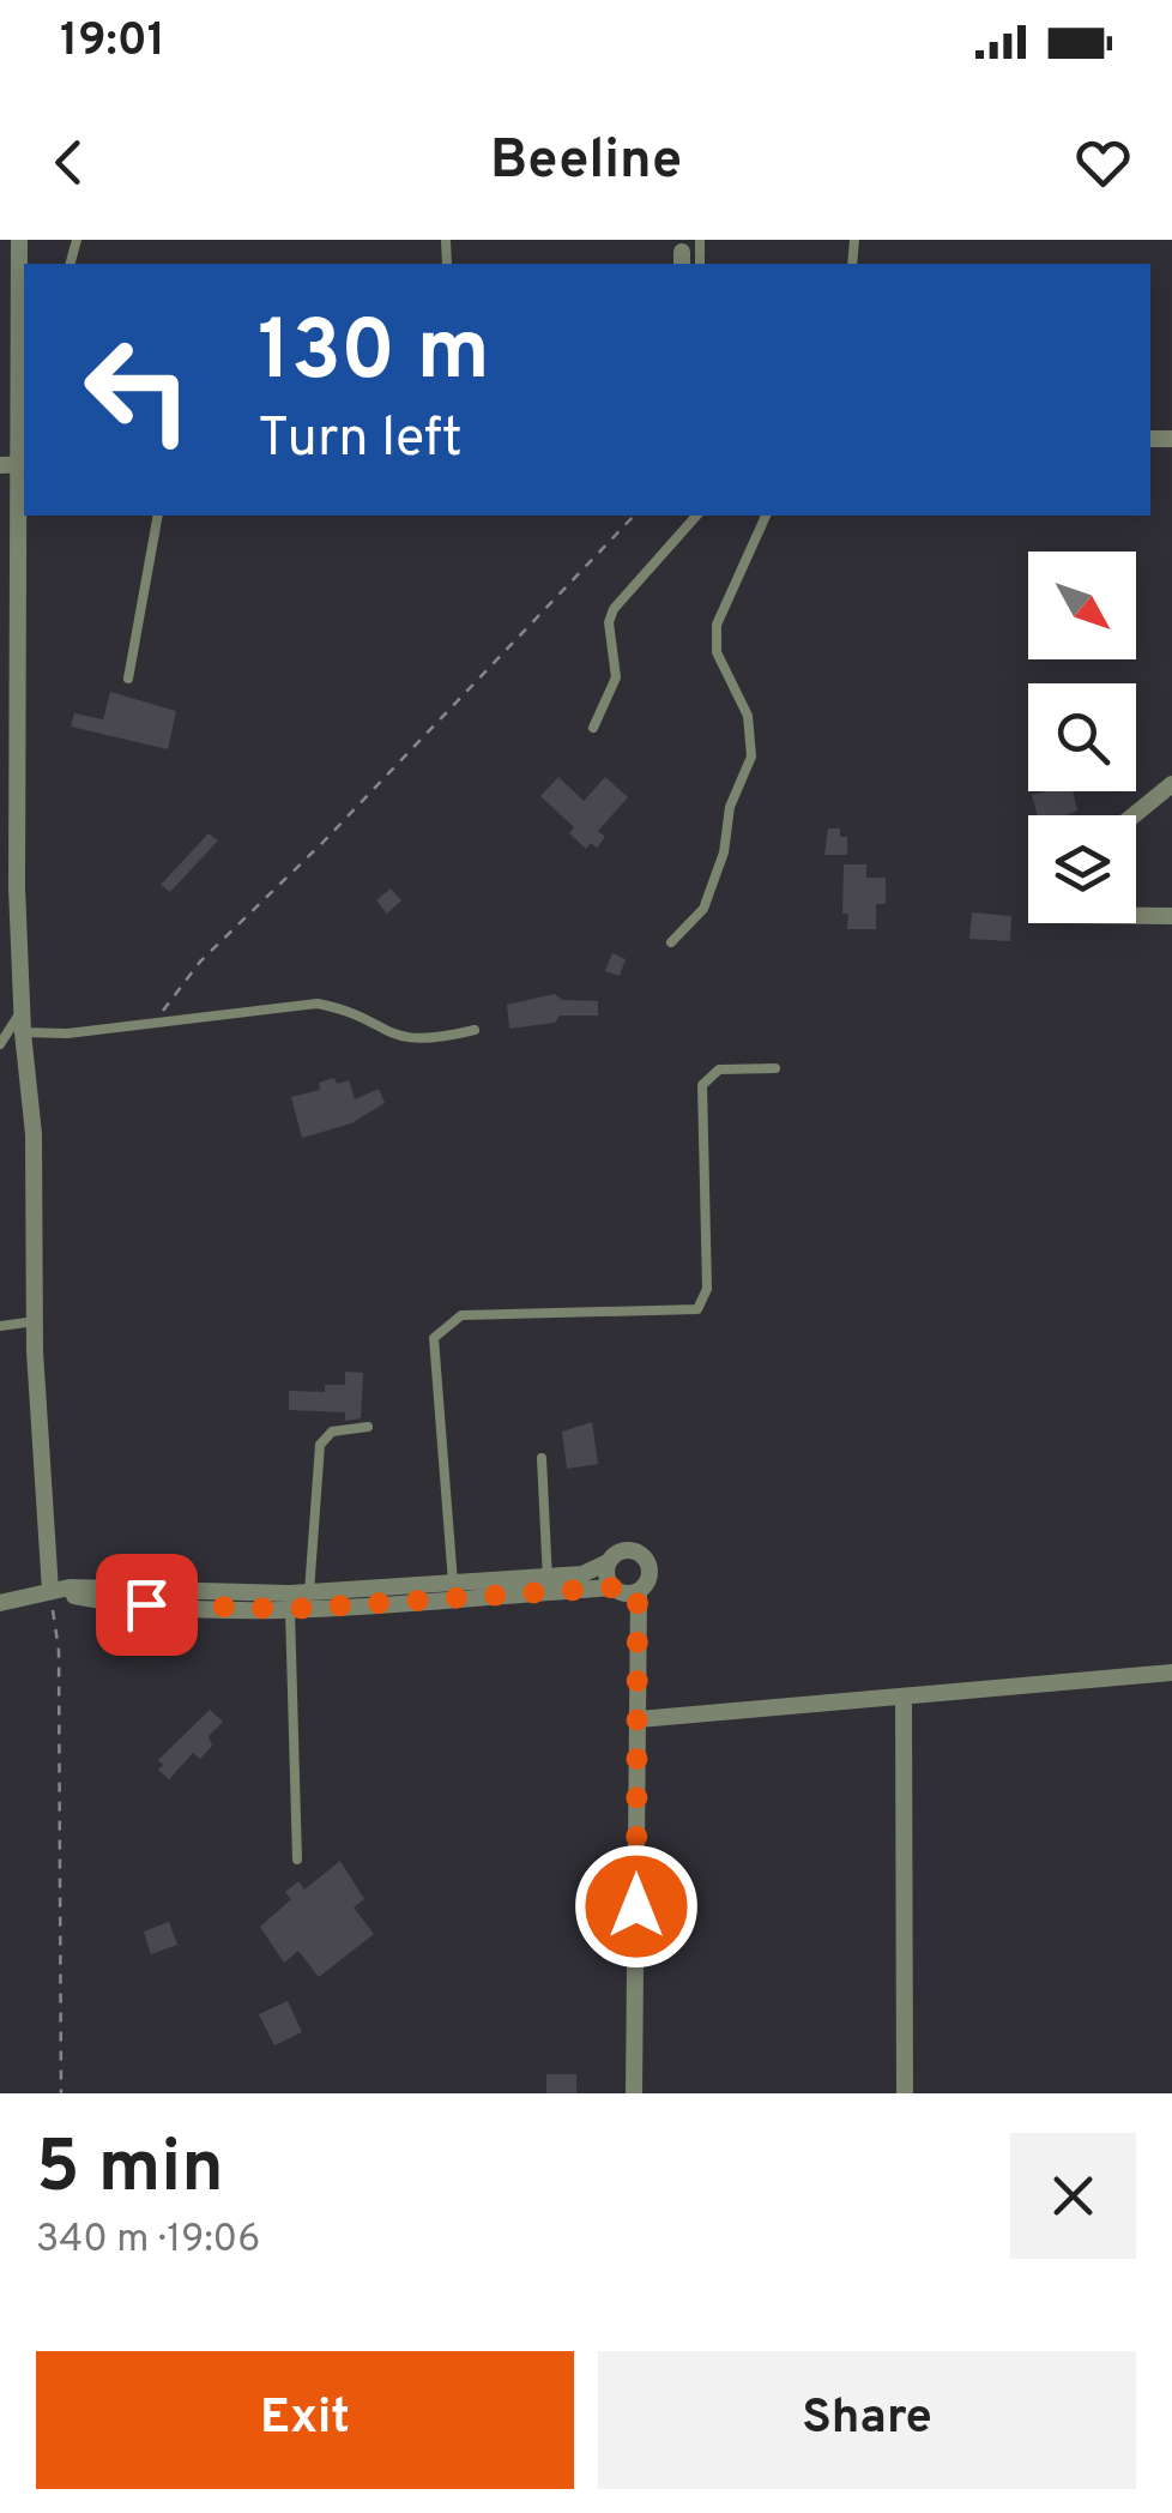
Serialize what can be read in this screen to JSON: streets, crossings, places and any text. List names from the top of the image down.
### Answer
{
  "north": "bottom right",
  "page": {
    "status": "19:01",
    "header": "Beeline",
    "turn": ["130 m", "Turn left"],
    "heading": ["5 min", "340 m · 19:06"],
    "buttons": ["Exit", "Share"]
  }
}
